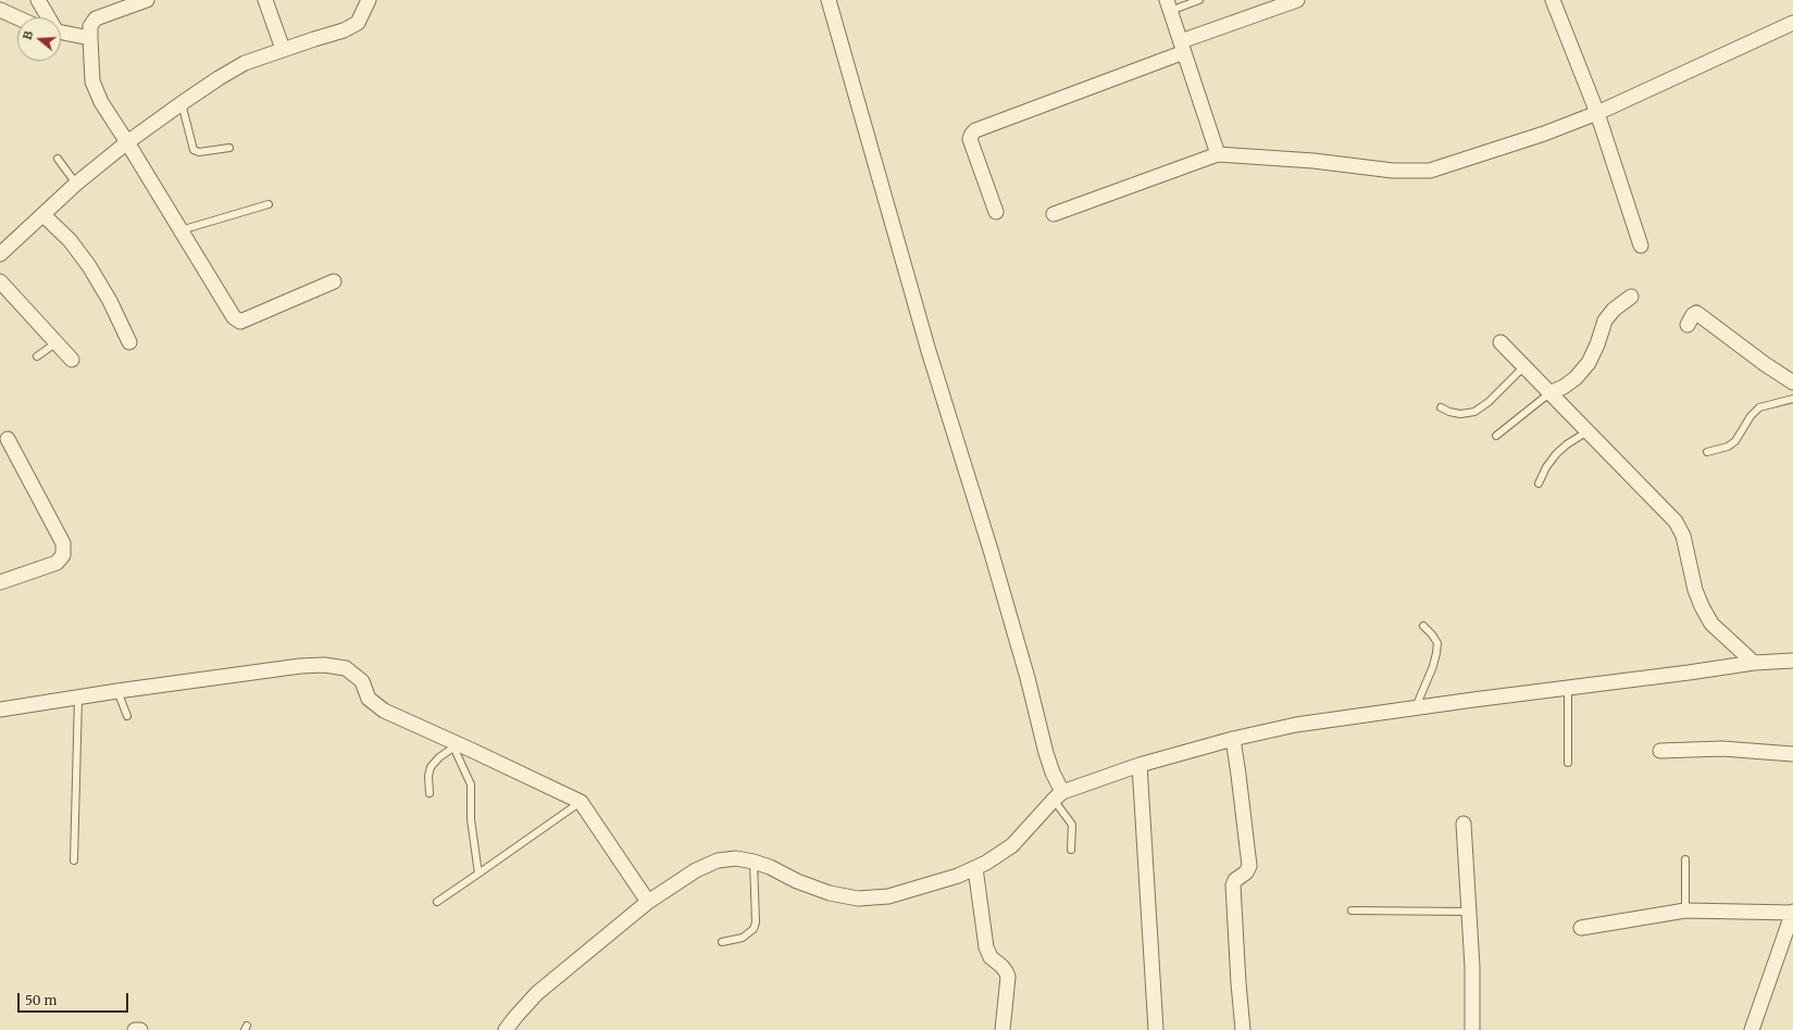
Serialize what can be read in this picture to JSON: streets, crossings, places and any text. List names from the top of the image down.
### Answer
{
  "scale_bar": "50 m",
  "north": "left"
}
